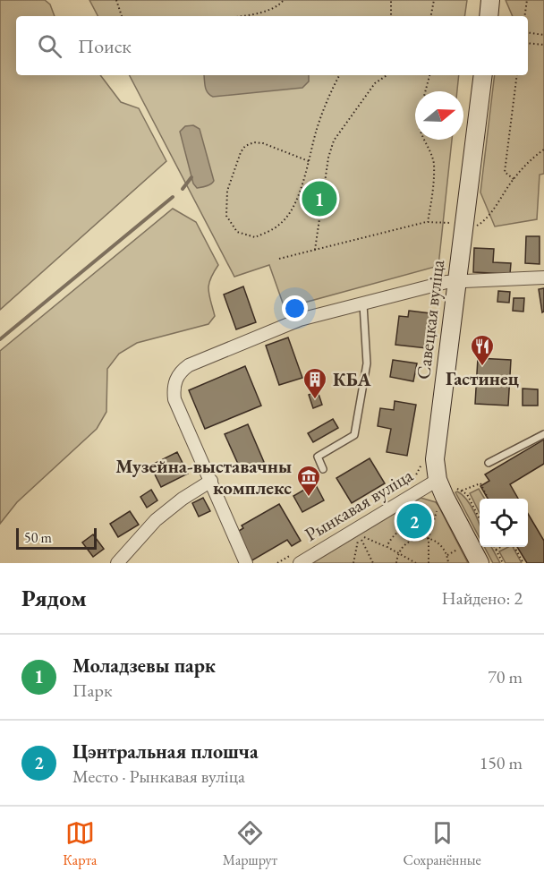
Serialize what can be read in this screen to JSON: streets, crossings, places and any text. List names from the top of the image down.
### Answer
{
  "streets": {
    "main road": ["Савецкая вуліца"],
    "street": ["Рынкавая вуліца"]
  },
  "crossings": [
    ["Савецкая вуліца", "Рынкавая вуліца"]
  ],
  "places": {
    "restaurant": ["Гастинец"],
    "building": ["КБА"],
    "museum": ["Музейна-выставачны комплекс"]
  },
  "scale_bar": "50 m",
  "north": "right",
  "page": {
    "search": "Поиск",
    "pins": ["1", "2"],
    "scale": "50 m",
    "heading": ["Рядом", "Найдено: 2"],
    "list": [
      {
        "mark": "1",
        "name": "Моладзевы парк",
        "note": "Парк",
        "value": "70 m"
      },
      {
        "mark": "2",
        "name": "Цэнтральная плошча",
        "note": "Место · Рынкавая вуліца",
        "value": "150 m"
      }
    ],
    "nav": ["Карта", "Маршрут", "Сохранённые"]
  }
}
